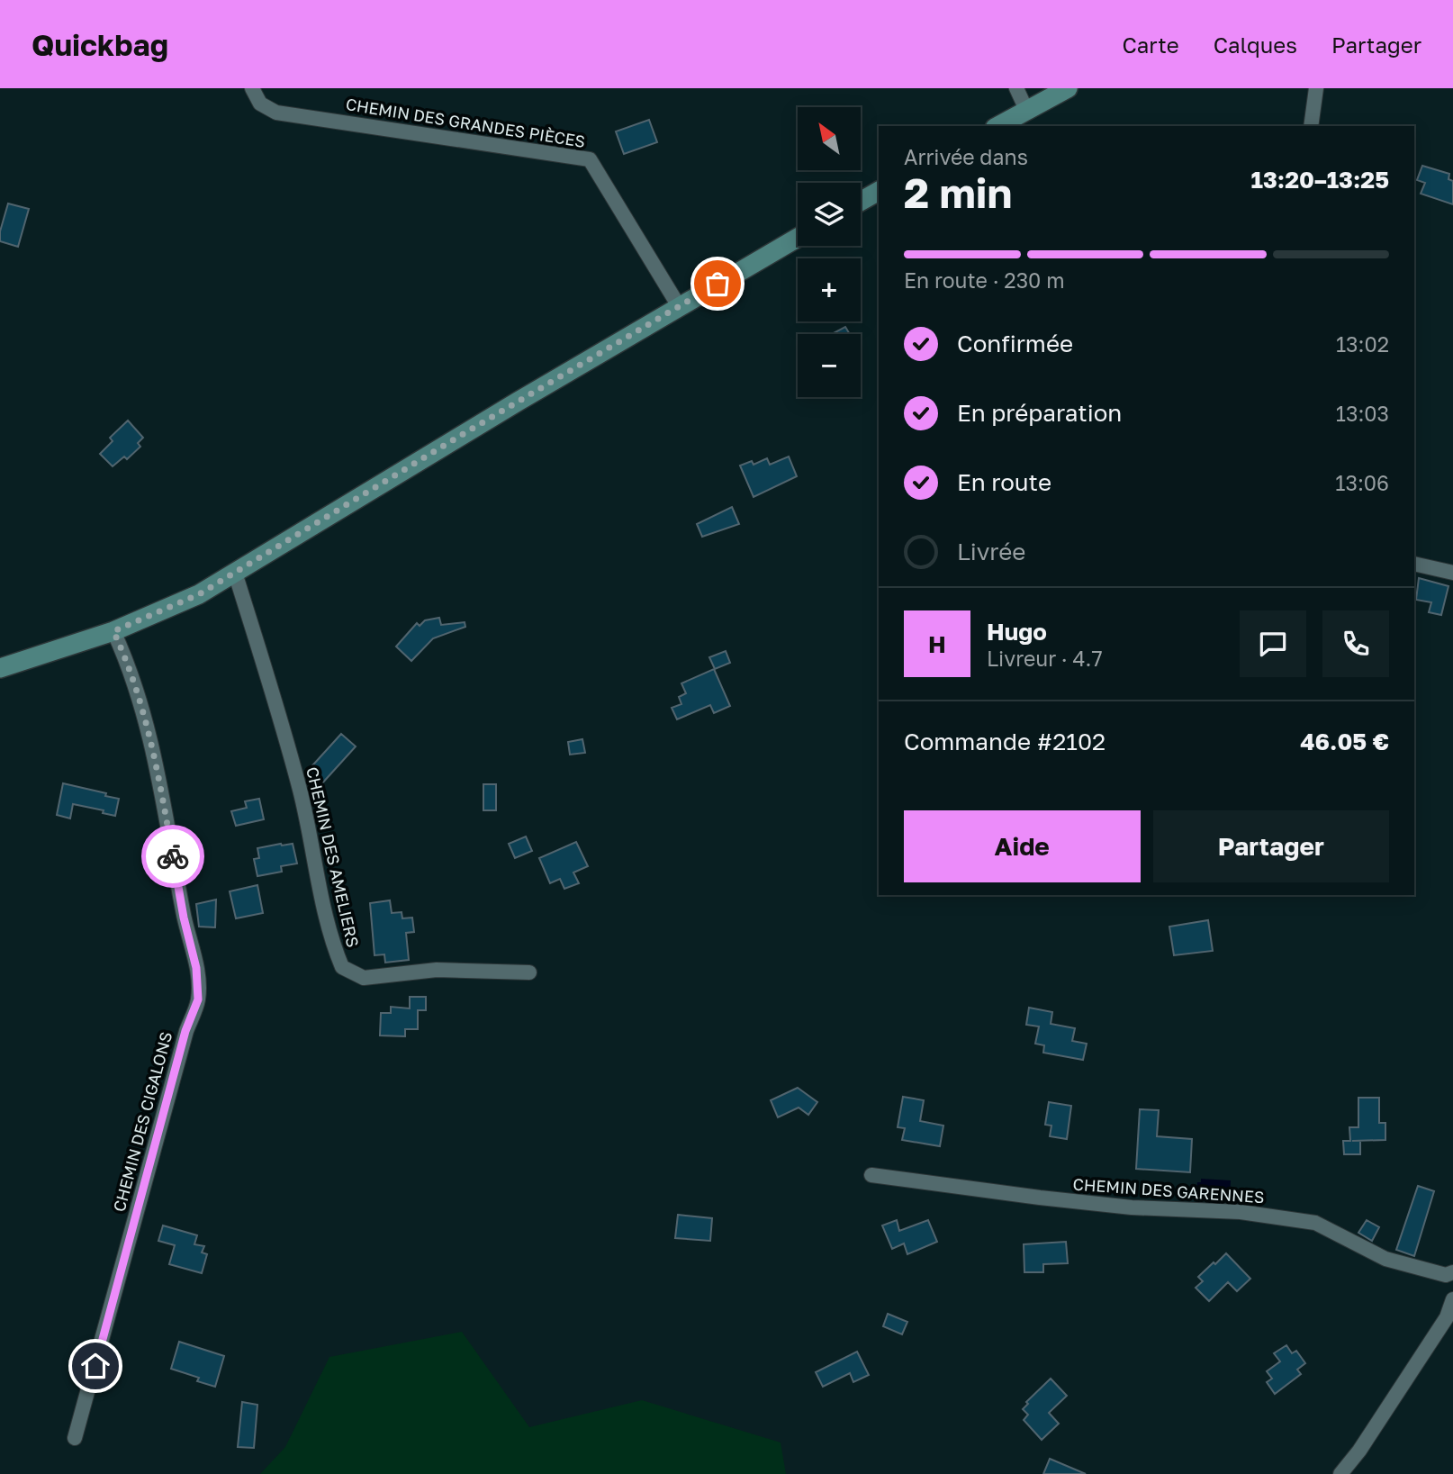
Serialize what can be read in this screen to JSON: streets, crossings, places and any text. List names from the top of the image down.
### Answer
{
  "streets": {
    "street": [
      "CHEMIN DES GRANDES PIÈCES",
      "CHEMIN DES AMELIERS",
      "CHEMIN DES CIGALONS",
      "CHEMIN DES GARENNES"
    ]
  },
  "north": "top left",
  "page": {
    "header": "Quickbag",
    "nav": ["Carte", "Calques", "Partager"],
    "map_buttons": ["+", "−"],
    "heading": ["2 min", "Arrivée dans", "13:20–13:25"],
    "panel": [
      "Hugo",
      "Livreur · 4.7",
      "Commande #2102",
      "46.05 €"
    ],
    "bar": "En route · 230 m",
    "list": [
      ["Confirmée", "13:02"],
      ["En préparation", "13:03"],
      ["En route", "13:06"],
      "Livrée"
    ],
    "round": "H",
    "buttons": ["Aide", "Partager"]
  }
}
